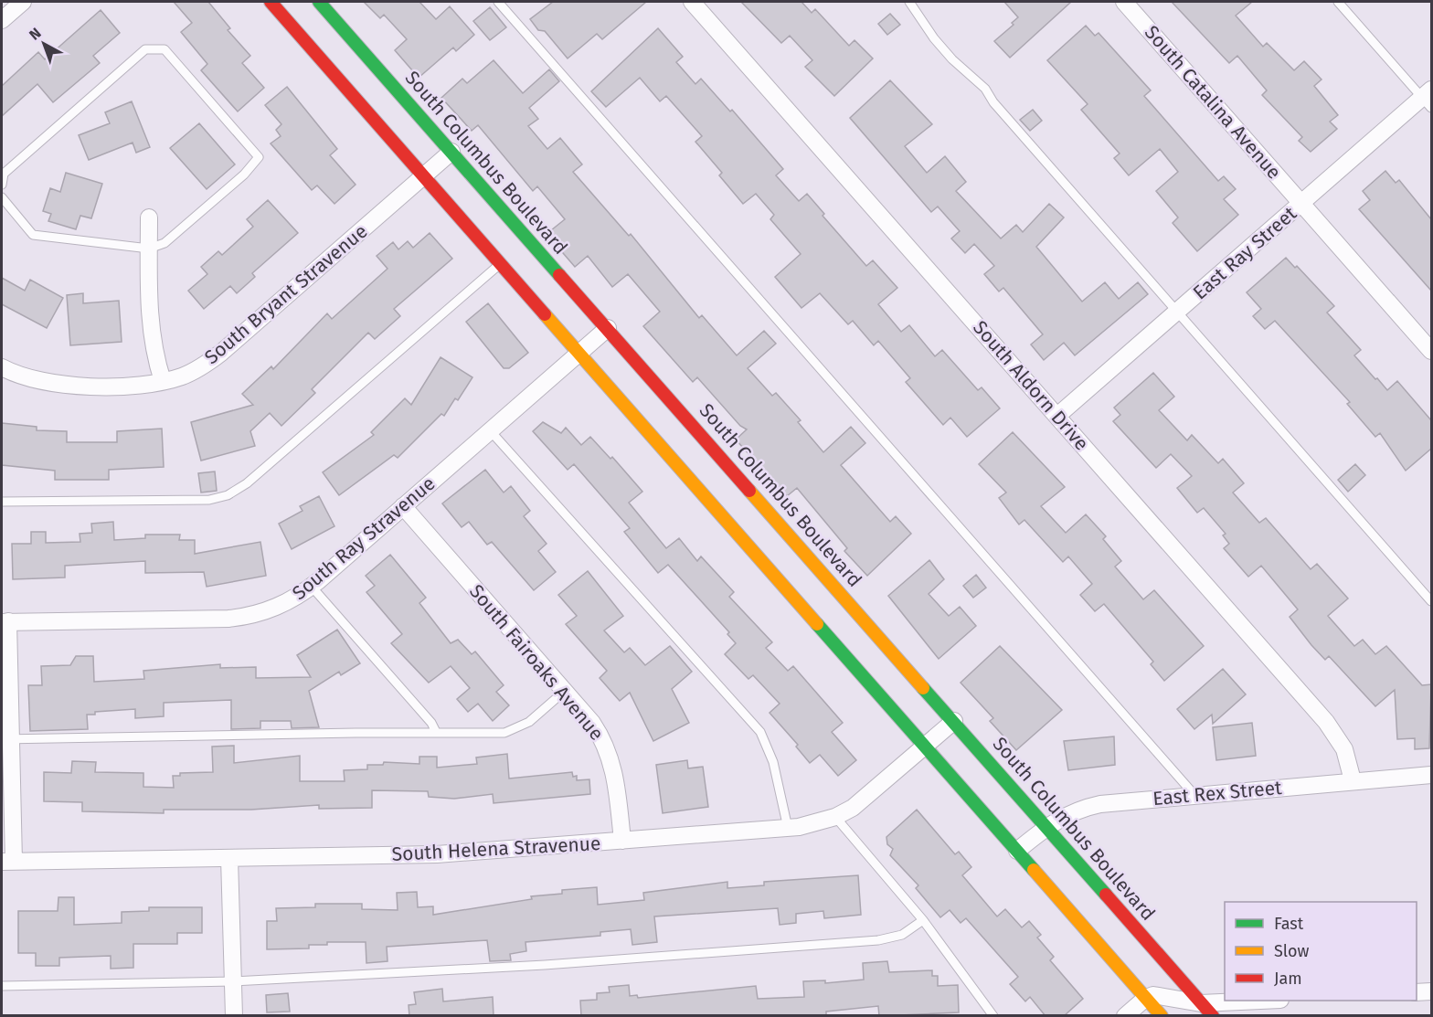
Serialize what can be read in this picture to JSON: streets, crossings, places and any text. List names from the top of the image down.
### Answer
{
  "streets": {
    "street": [
      "South Catalina Avenue",
      "South Columbus Boulevard",
      "East Ray Street",
      "South Bryant Stravenue",
      "South Aldorn Drive",
      "South Ray Stravenue",
      "South Fairoaks Avenue",
      "East Rex Street",
      "South Helena Stravenue"
    ]
  },
  "crossings": [
    ["South Catalina Avenue", "East Ray Street"],
    ["South Columbus Boulevard", "South Bryant Stravenue"],
    ["South Columbus Boulevard", "South Ray Stravenue"],
    ["South Columbus Boulevard", "East Rex Street"],
    ["South Columbus Boulevard", "South Helena Stravenue"],
    ["East Ray Street", "South Aldorn Drive"],
    ["South Aldorn Drive", "East Rex Street"],
    ["South Ray Stravenue", "South Fairoaks Avenue"],
    ["South Fairoaks Avenue", "South Helena Stravenue"]
  ],
  "legend": ["Fast", "Slow", "Jam"],
  "north": "top left"
}
